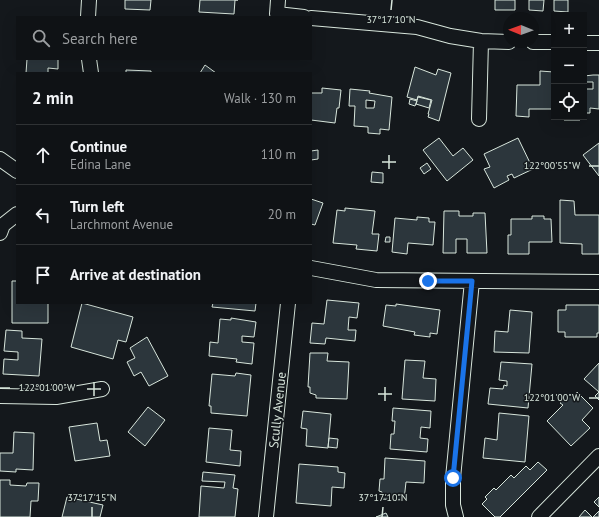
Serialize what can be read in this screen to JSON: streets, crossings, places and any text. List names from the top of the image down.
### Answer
{
  "streets": {
    "street": ["Scully Avenue"]
  },
  "north": "left",
  "page": {
    "map_buttons": ["+", "−"],
    "search": "Search here",
    "heading": ["2 min", "Walk · 130 m"],
    "list": [
      ["Continue", "Edina Lane", "110 m"],
      ["Turn left", "Larchmont Avenue", "20 m"],
      "Arrive at destination"
    ]
  },
  "coordinates": [
    "37°17'10\"N",
    "122°00'55\"W",
    "122°01'00\"W",
    "37°17'15\"N"
  ]
}
